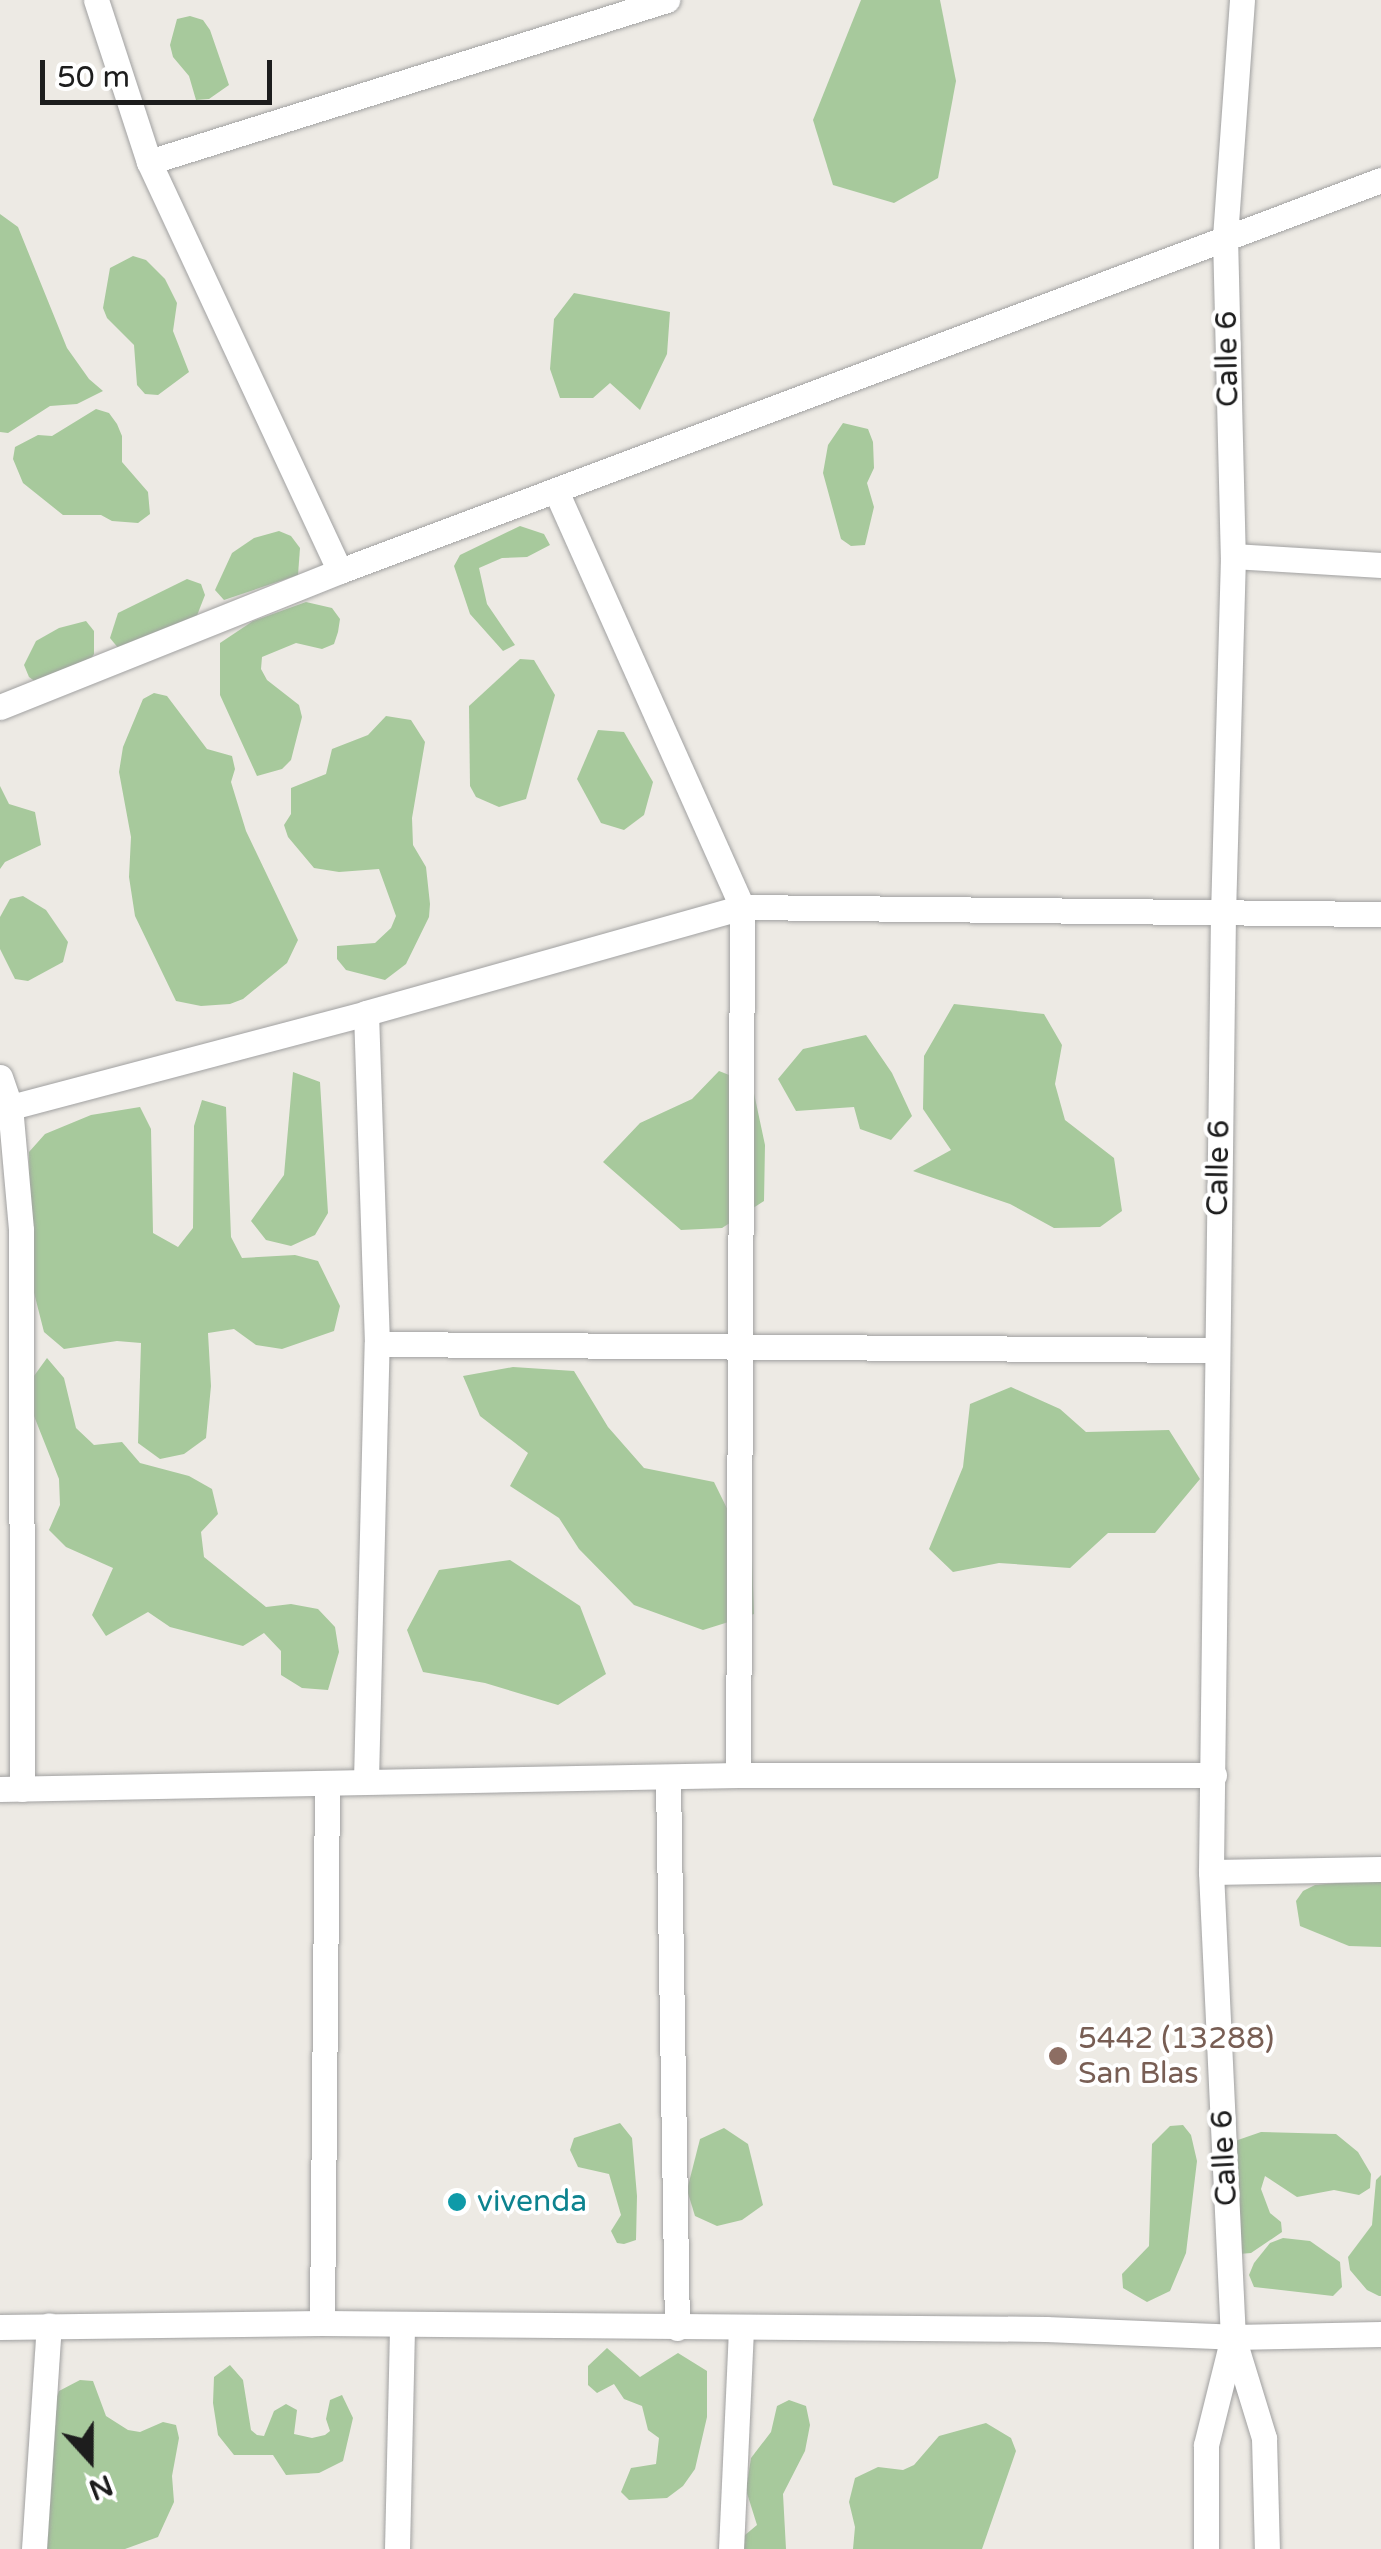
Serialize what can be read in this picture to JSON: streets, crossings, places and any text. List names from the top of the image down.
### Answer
{
  "streets": {
    "street": ["Calle 6"]
  },
  "places": ["5442 (13288) San Blas", "vivenda"],
  "scale_bar": "50 m",
  "north": "bottom"
}
